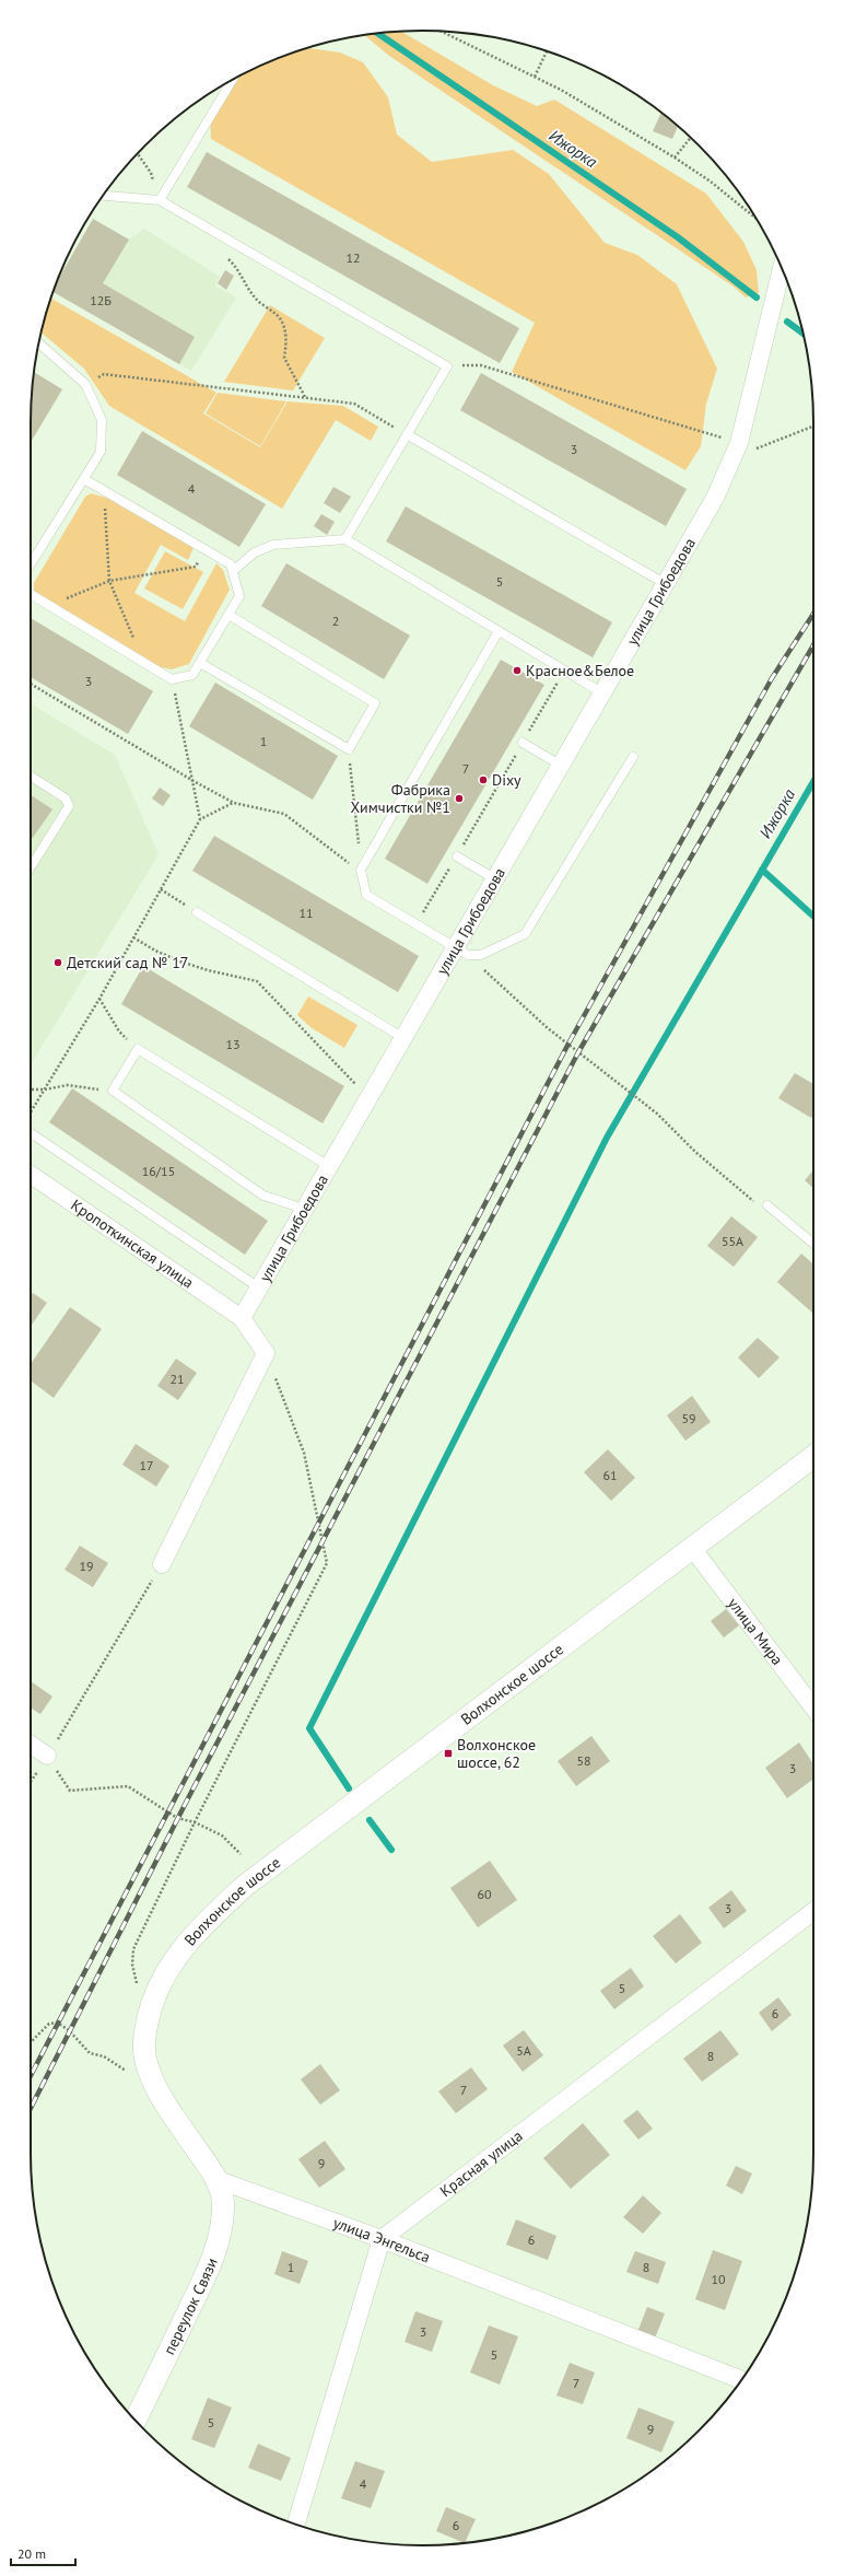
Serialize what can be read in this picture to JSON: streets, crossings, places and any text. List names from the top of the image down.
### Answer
{
  "streets": {
    "street": [
      "улица Грибоедова",
      "Кропоткинская улица",
      "улица Мира",
      "Волхонское шоссе",
      "Красная улица",
      "улица Энгельса",
      "переулок Связи"
    ]
  },
  "crossings": [
    ["улица Грибоедова", "Кропоткинская улица"],
    ["улица Мира", "Волхонское шоссе"],
    ["Красная улица", "улица Энгельса"],
    ["улица Энгельса", "переулок Связи"]
  ],
  "water": ["Ижорка"],
  "places": {
    "other": [
      "Красное&Белое",
      "Dixy",
      "Фабрика Химчистки №1",
      "Детский сад № 17"
    ],
    "transit": ["Волхонское шоссе, 62"]
  },
  "house_numbers": [
    "12",
    "12Б",
    "3",
    "4",
    "5",
    "2",
    "3",
    "1",
    "7",
    "11",
    "13",
    "16/15",
    "55А",
    "21",
    "59",
    "17",
    "61",
    "19",
    "58",
    "3",
    "60",
    "3",
    "5",
    "6",
    "5А",
    "8",
    "7",
    "9",
    "6",
    "1",
    "8",
    "10",
    "3",
    "5",
    "7",
    "5",
    "9",
    "4",
    "6"
  ],
  "scale_bar": "20 m"
}
